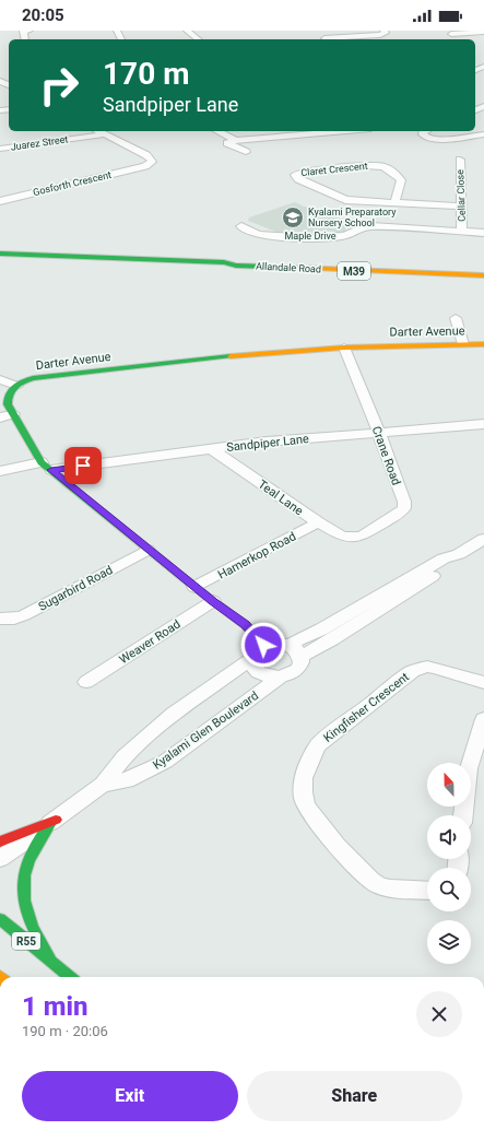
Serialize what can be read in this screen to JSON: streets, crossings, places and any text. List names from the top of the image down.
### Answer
{
  "streets": {
    "main road": [
      "Allandale Road",
      "M39",
      "Darter Avenue",
      "R55"
    ],
    "street": [
      "Juarez Street",
      "Claret Crescent",
      "Gosforth Crescent",
      "Cellar Close",
      "Maple Drive",
      "Sandpiper Lane",
      "Crane Road",
      "Teal Lane",
      "Hamerkop Road",
      "Sugarbird Road",
      "Weaver Road",
      "Kingfisher Crescent",
      "Kyalami Glen Boulevard"
    ]
  },
  "crossings": [
    ["Juarez Street", "Gosforth Crescent"],
    ["Claret Crescent", "Cellar Close"],
    ["Cellar Close", "Maple Drive"],
    ["Darter Avenue", "Crane Road"],
    ["Sandpiper Lane", "Crane Road"],
    ["Sandpiper Lane", "Teal Lane"],
    ["Crane Road", "Teal Lane"],
    ["Teal Lane", "Hamerkop Road"]
  ],
  "places": {
    "school or university": ["Kyalami Preparatory Nursery School"]
  },
  "north": "top",
  "page": {
    "status": "20:05",
    "turn": ["170 m", "Sandpiper Lane"],
    "heading": ["1 min", "190 m · 20:06"],
    "buttons": ["Exit", "Share"]
  }
}
